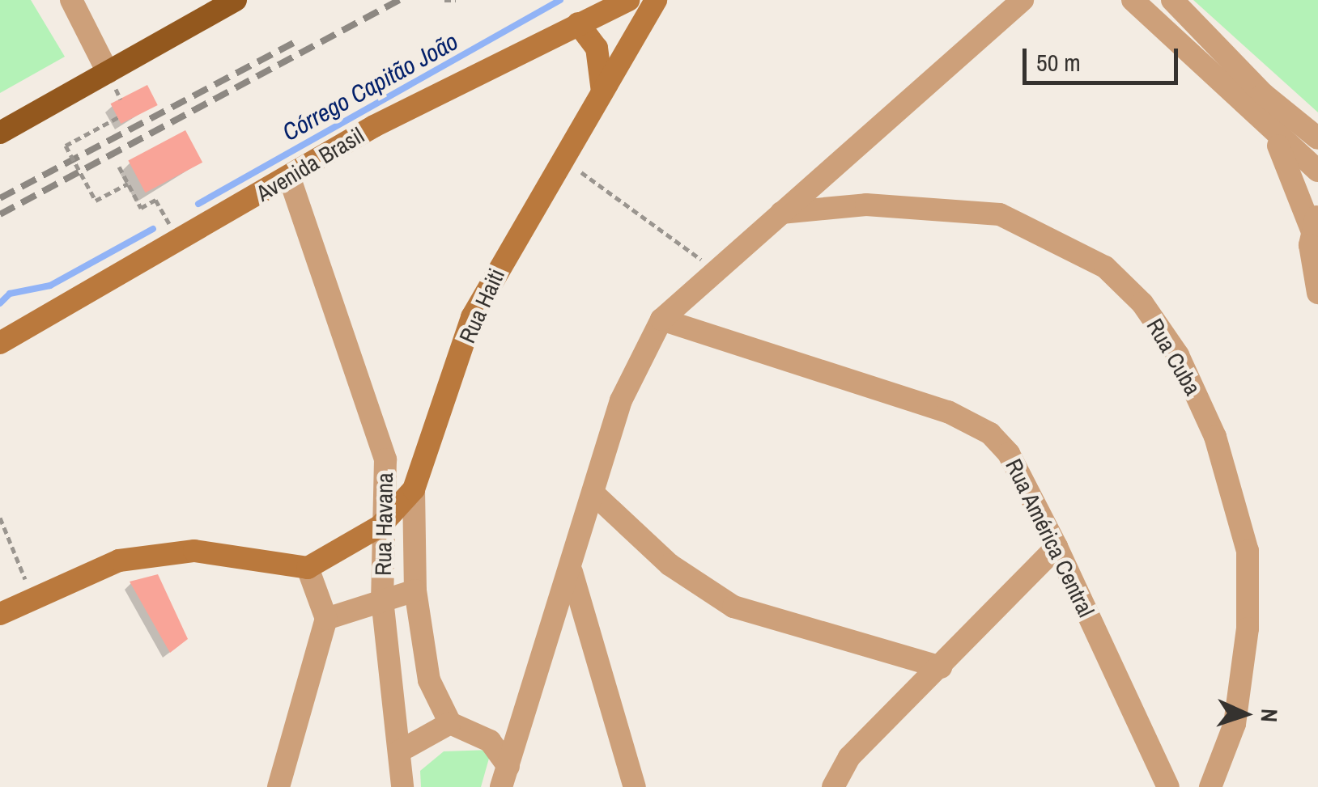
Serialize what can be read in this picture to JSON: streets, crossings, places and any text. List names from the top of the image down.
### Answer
{
  "streets": {
    "main road": ["Avenida Brasil", "Rua Haiti"],
    "street": ["Rua Cuba", "Rua Havana", "Rua América Central"]
  },
  "crossings": [
    ["Avenida Brasil", "Rua Havana"],
    ["Rua Haiti", "Rua Havana"]
  ],
  "water": ["Córrego Capitão João"],
  "scale_bar": "50 m",
  "north": "right"
}
